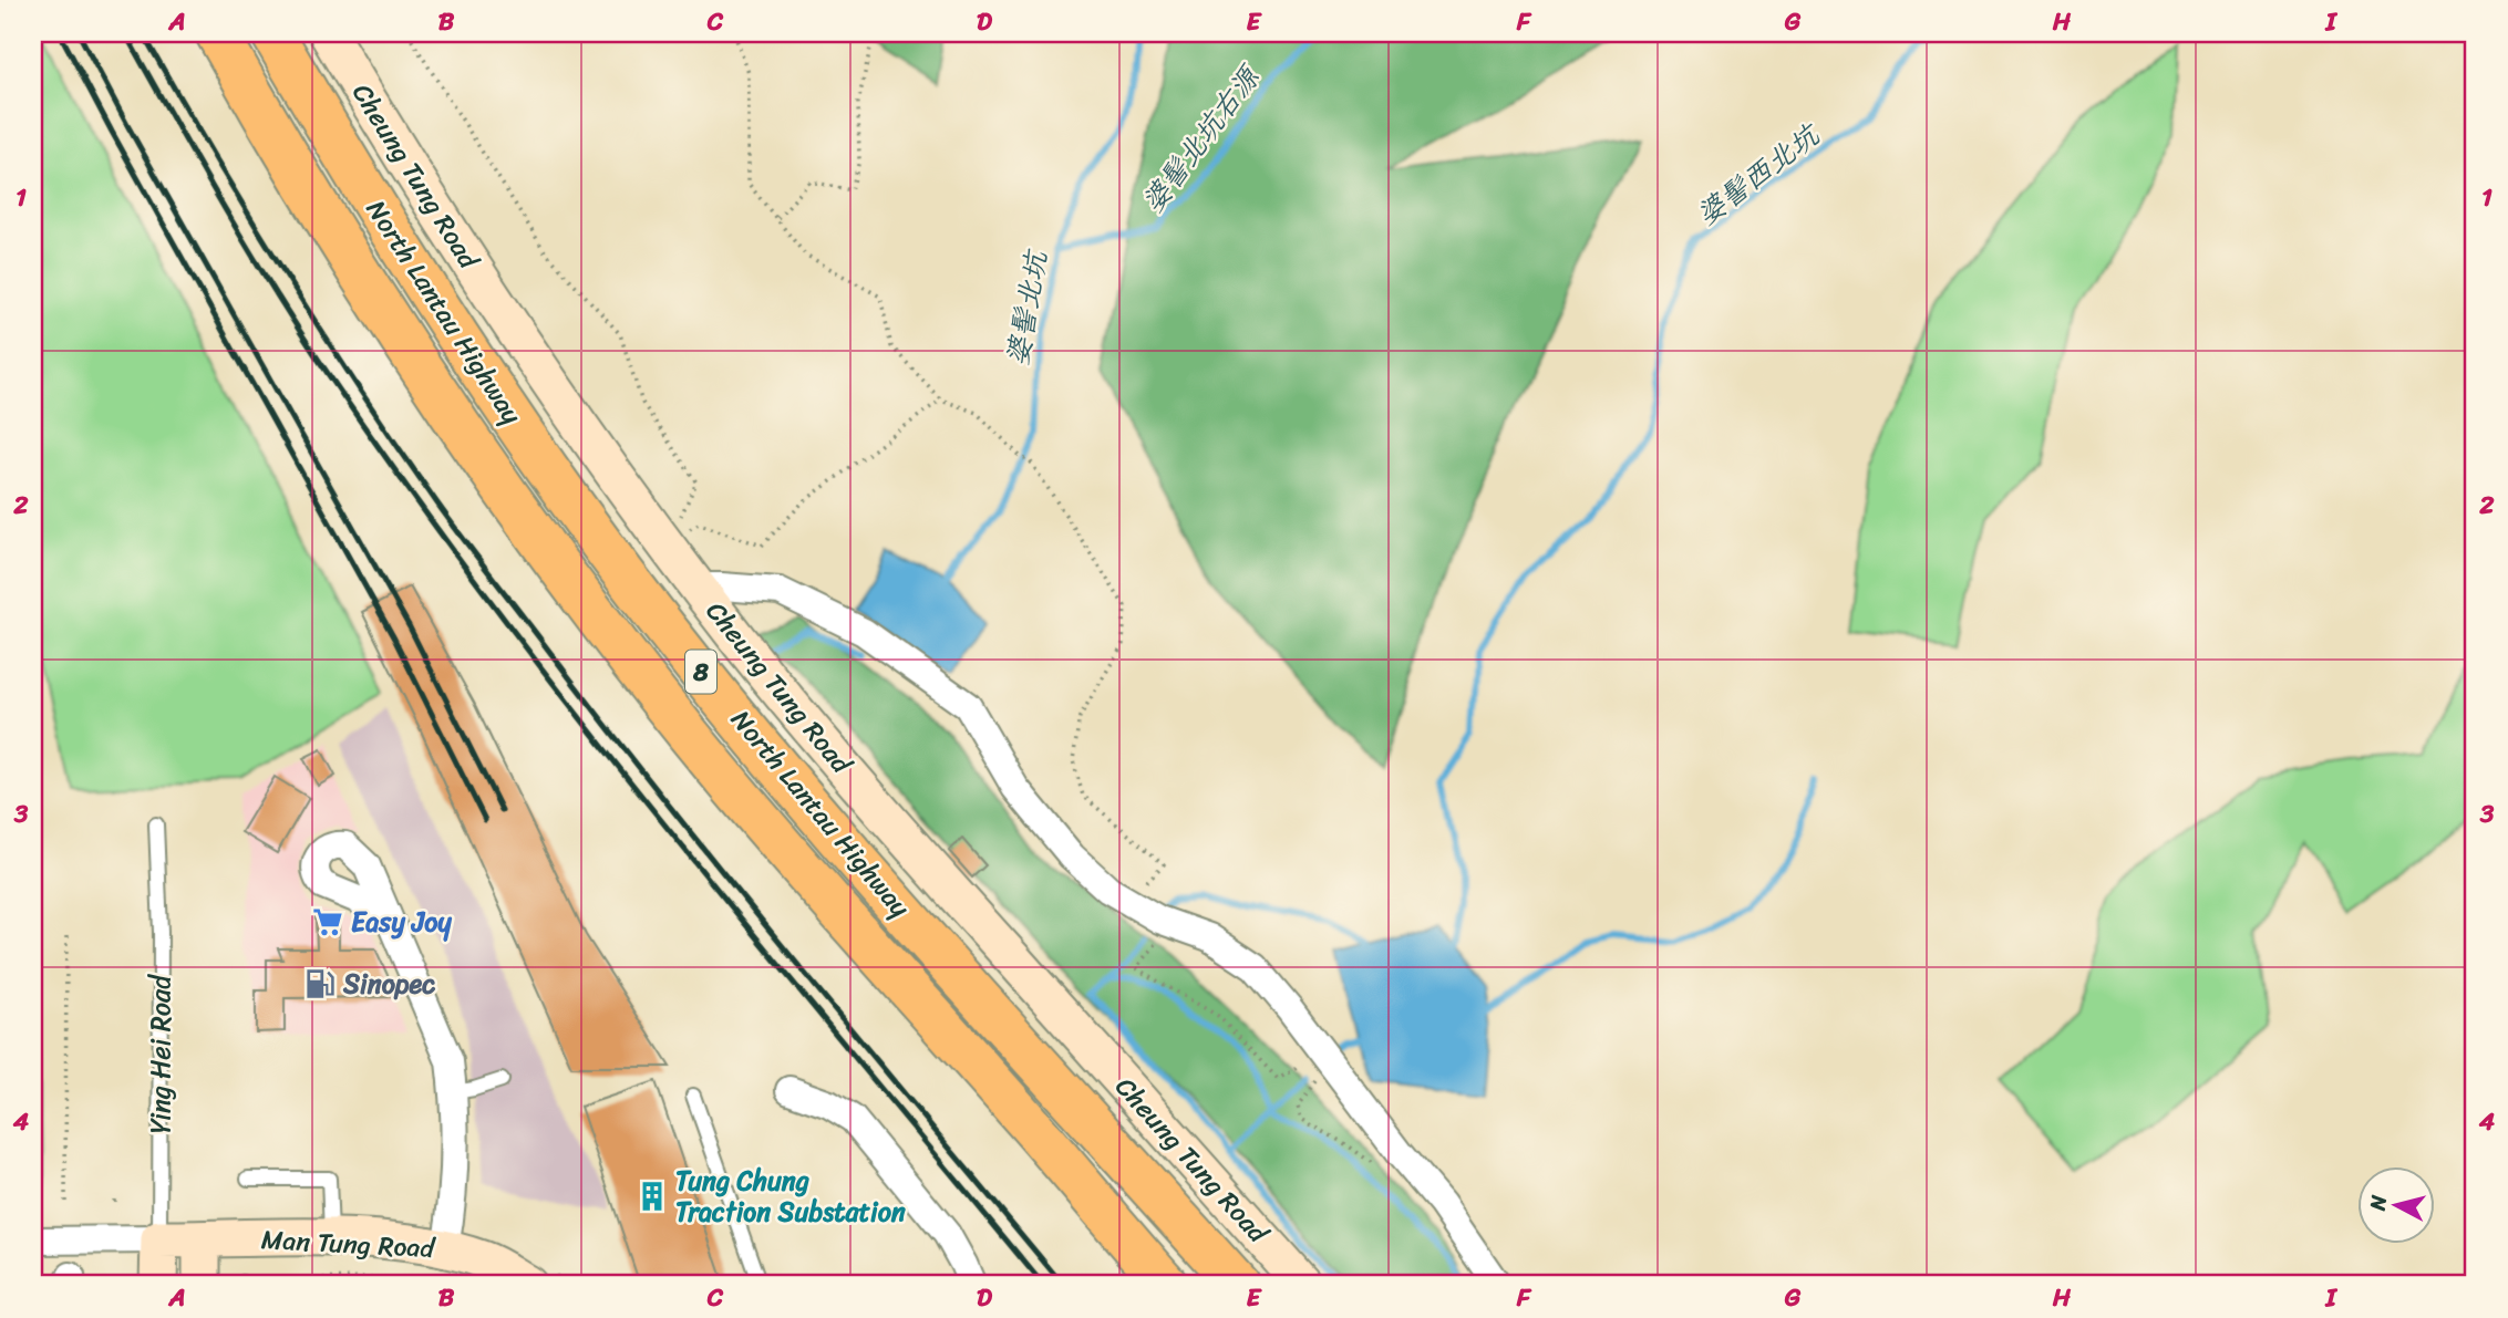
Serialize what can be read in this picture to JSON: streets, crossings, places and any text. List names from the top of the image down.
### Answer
{
  "streets": {
    "highway": ["North Lantau Highway", "8"],
    "main road": ["Cheung Tung Road", "Ying Hei Road", "Man Tung Road"]
  },
  "crossings": [
    ["Ying Hei Road", "Man Tung Road"]
  ],
  "water": ["婆髻北坑右源", "婆髻西北坑", "婆髻北坑"],
  "places": {
    "supermarket": ["Easy Joy"],
    "fuel station": ["Sinopec"],
    "building": ["Tung Chung Traction Substation"]
  },
  "north": "left",
  "grid": {
    "columns": [
      "A",
      "B",
      "C",
      "D",
      "E",
      "F",
      "G",
      "H",
      "I"
    ],
    "rows": [
      "1",
      "2",
      "3",
      "4"
    ]
  }
}
